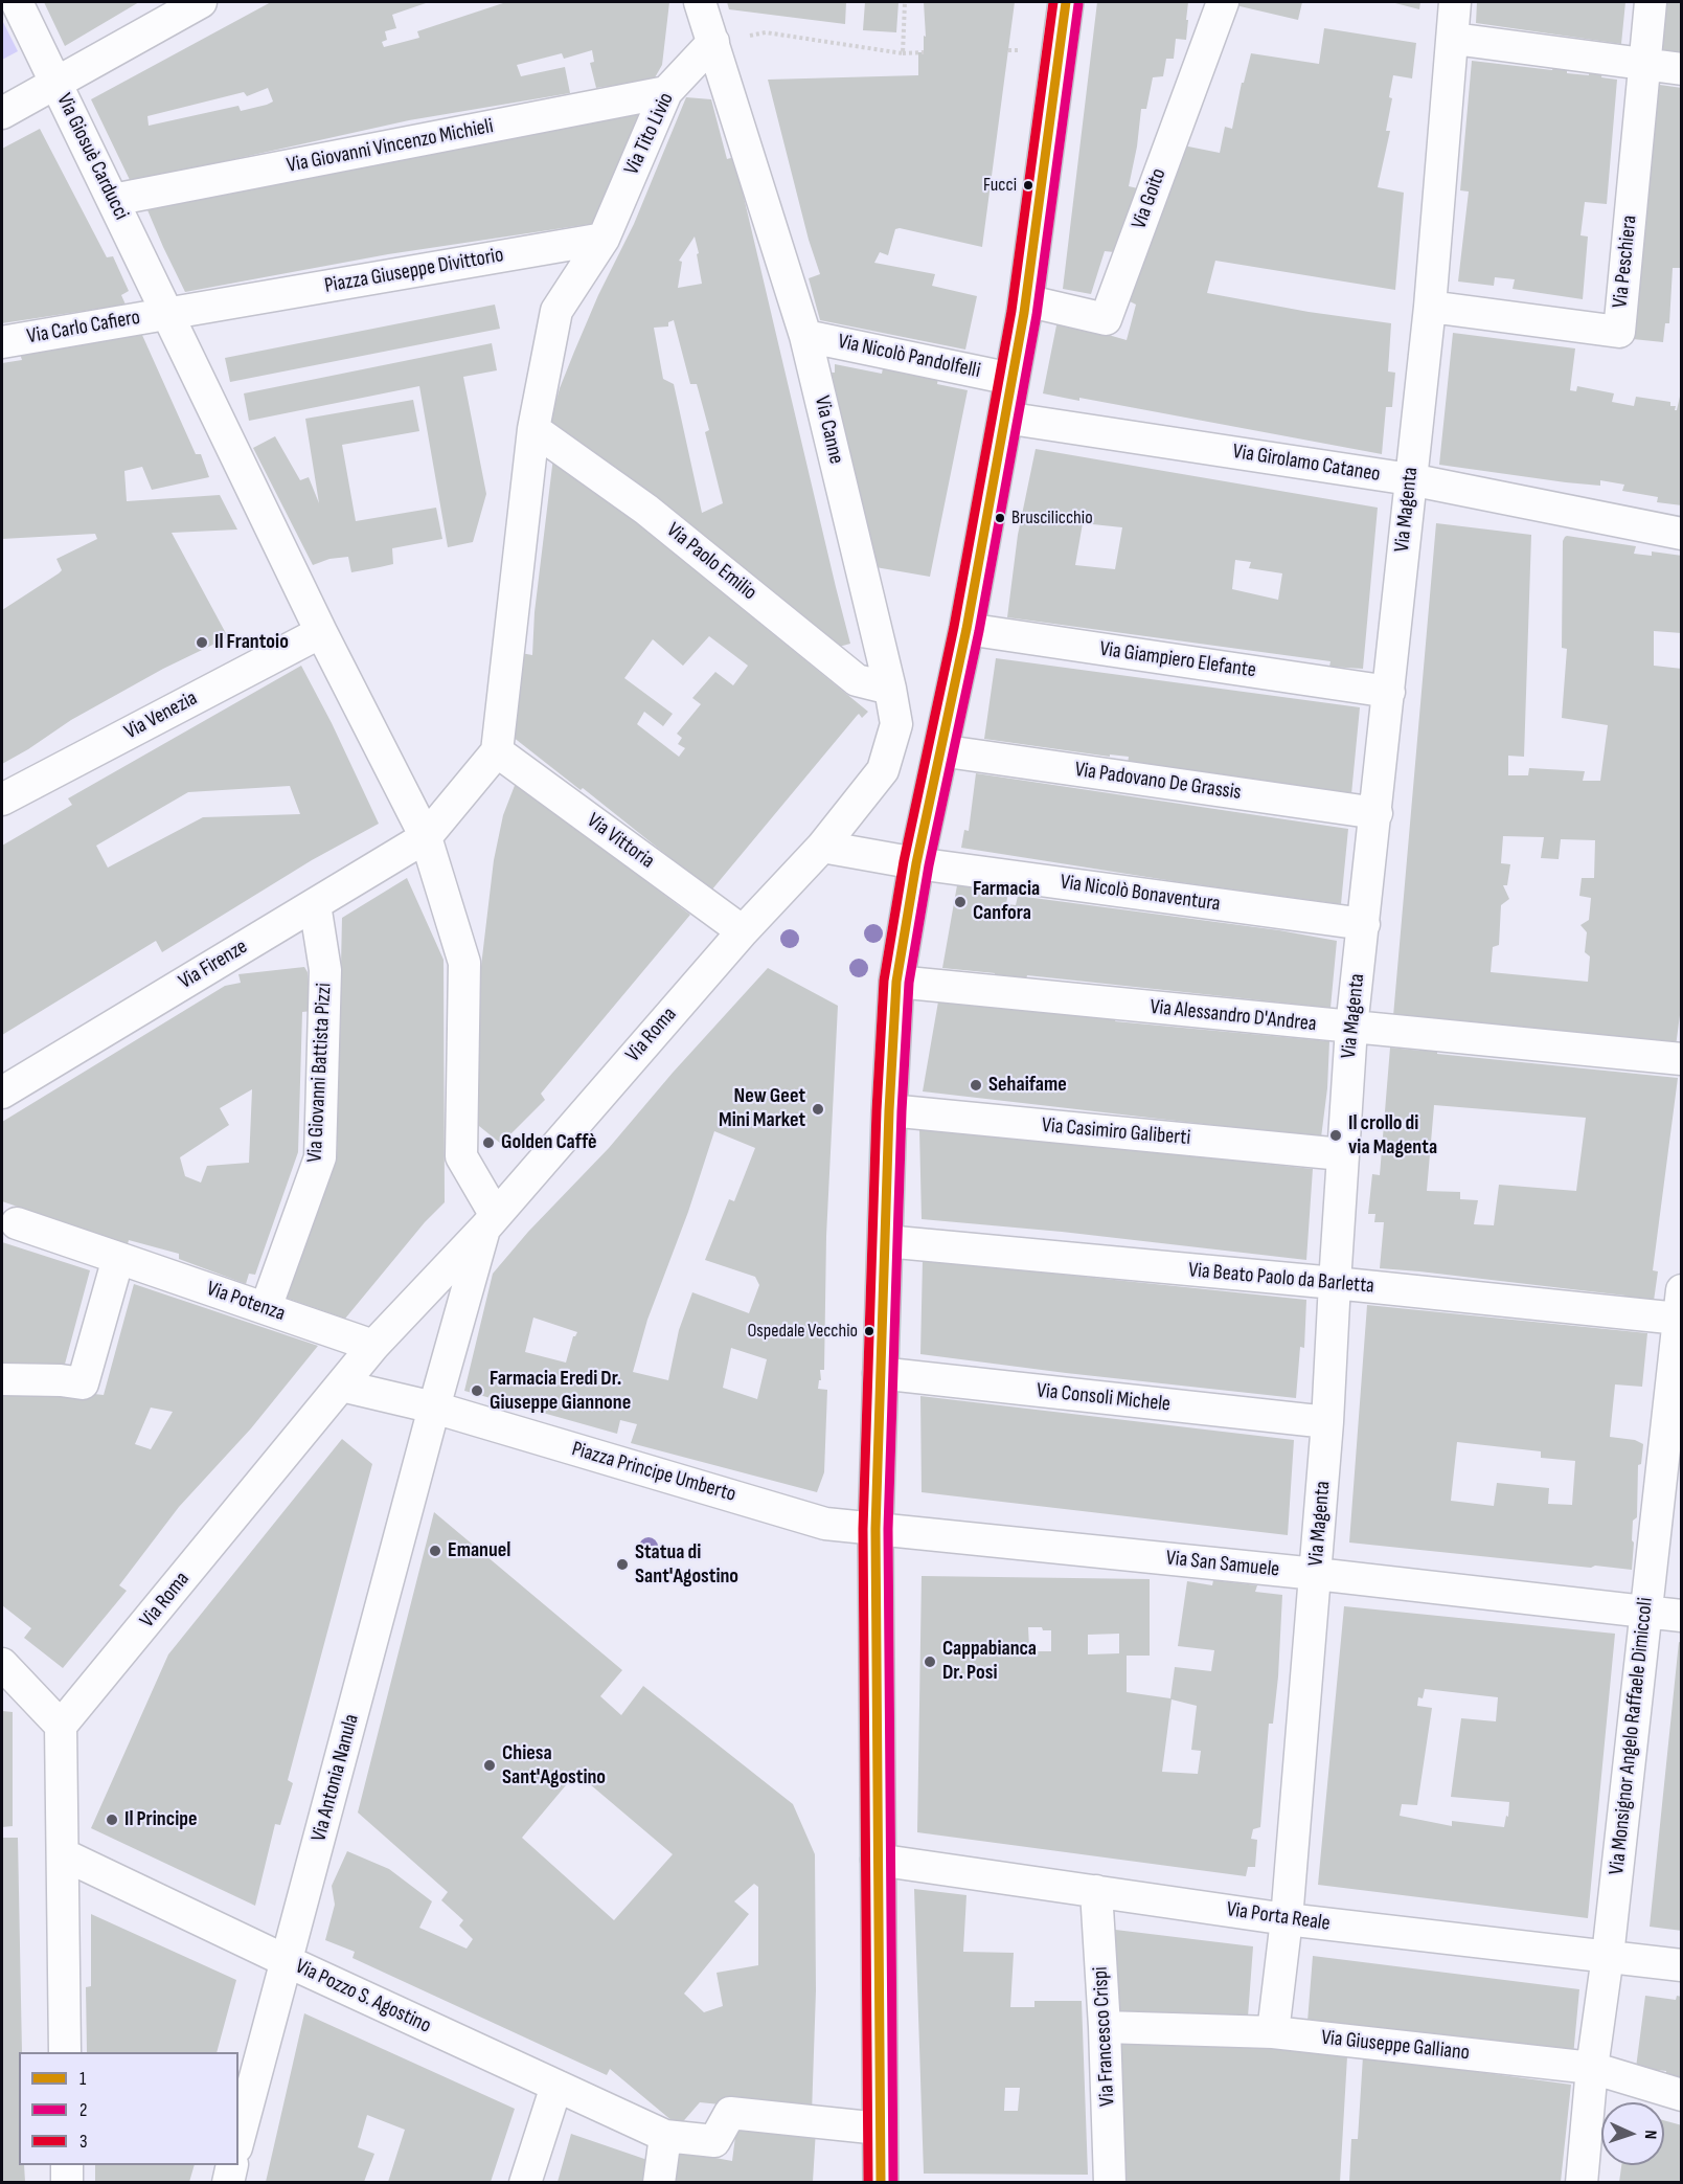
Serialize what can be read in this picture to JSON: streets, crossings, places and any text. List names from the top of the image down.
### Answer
{
  "streets": {
    "street": [
      "Via Tito Livio",
      "Via Giovanni Vincenzo Michieli",
      "Via Giosuè Carducci",
      "Via Goito",
      "Via Peschiera",
      "Piazza Giuseppe Divittorio",
      "Via Carlo Cafiero",
      "Via Nicolò Pandolfelli",
      "Via Canne",
      "Via Girolamo Cataneo",
      "Via Magenta",
      "Via Paolo Emilio",
      "Via Giampiero Elefante",
      "Via Venezia",
      "Via Padovano De Grassis",
      "Via Vittoria",
      "Via Nicolò Bonaventura",
      "Via Firenze",
      "Via Alessandro D'Andrea",
      "Via Roma",
      "Via Giovanni Battista Pizzi",
      "Via Casimiro Galiberti",
      "Via Beato Paolo da Barletta",
      "Via Potenza",
      "Via Consoli Michele",
      "Piazza Principe Umberto",
      "Via San Samuele",
      "Via Monsignor Angelo Raffaele Dimiccoli",
      "Via Antonia Nanula",
      "Via Porta Reale",
      "Via Pozzo S. Agostino",
      "Via Francesco Crispi",
      "Via Giuseppe Galliano"
    ]
  },
  "crossings": [
    ["Via Tito Livio", "Via Giovanni Vincenzo Michieli"],
    ["Via Tito Livio", "Piazza Giuseppe Divittorio"],
    ["Via Tito Livio", "Via Canne"],
    ["Via Giovanni Vincenzo Michieli", "Via Giosuè Carducci"],
    ["Via Giosuè Carducci", "Piazza Giuseppe Divittorio"],
    ["Via Giosuè Carducci", "Via Carlo Cafiero"],
    ["Via Peschiera", "Via Magenta"],
    ["Piazza Giuseppe Divittorio", "Via Carlo Cafiero"],
    ["Via Nicolò Pandolfelli", "Via Canne"],
    ["Via Canne", "Via Paolo Emilio"],
    ["Via Canne", "Via Nicolò Bonaventura"],
    ["Via Canne", "Via Roma"],
    ["Via Girolamo Cataneo", "Via Magenta"],
    ["Via Magenta", "Via Giampiero Elefante"],
    ["Via Magenta", "Via Padovano De Grassis"],
    ["Via Magenta", "Via Nicolò Bonaventura"],
    ["Via Magenta", "Via Alessandro D'Andrea"],
    ["Via Magenta", "Via Casimiro Galiberti"],
    ["Via Magenta", "Via Beato Paolo da Barletta"],
    ["Via Magenta", "Via Consoli Michele"],
    ["Via Magenta", "Via San Samuele"],
    ["Via Magenta", "Via Porta Reale"],
    ["Via Magenta", "Via Giuseppe Galliano"],
    ["Via Vittoria", "Via Roma"],
    ["Via Nicolò Bonaventura", "Via Roma"],
    ["Via Firenze", "Via Giovanni Battista Pizzi"],
    ["Via Roma", "Via Potenza"],
    ["Via Roma", "Piazza Principe Umberto"],
    ["Via Roma", "Via Antonia Nanula"],
    ["Via Giovanni Battista Pizzi", "Via Potenza"],
    ["Via Beato Paolo da Barletta", "Via Monsignor Angelo Raffaele Dimiccoli"],
    ["Piazza Principe Umberto", "Via San Samuele"],
    ["Piazza Principe Umberto", "Via Antonia Nanula"],
    ["Via San Samuele", "Via Monsignor Angelo Raffaele Dimiccoli"],
    ["Via Monsignor Angelo Raffaele Dimiccoli", "Via Porta Reale"],
    ["Via Monsignor Angelo Raffaele Dimiccoli", "Via Giuseppe Galliano"],
    ["Via Antonia Nanula", "Via Pozzo S. Agostino"],
    ["Via Porta Reale", "Via Francesco Crispi"],
    ["Via Francesco Crispi", "Via Giuseppe Galliano"]
  ],
  "places": [
    "Fucci",
    "Bruscilicchio",
    "Il Frantoio",
    "Farmacia Canfora",
    "Sehaifame",
    "New Geet Mini Market",
    "Il crollo di via Magenta",
    "Golden Caffè",
    "Ospedale Vecchio",
    "Farmacia Eredi Dr. Giuseppe Giannone",
    "Emanuel",
    "Statua di Sant'Agostino",
    "Cappabianca Dr. Posi",
    "Chiesa Sant'Agostino",
    "Il Principe"
  ],
  "lines": ["transit line 1", "transit line 3", "transit line 2"],
  "legend": ["1", "2", "3"],
  "north": "right"
}
